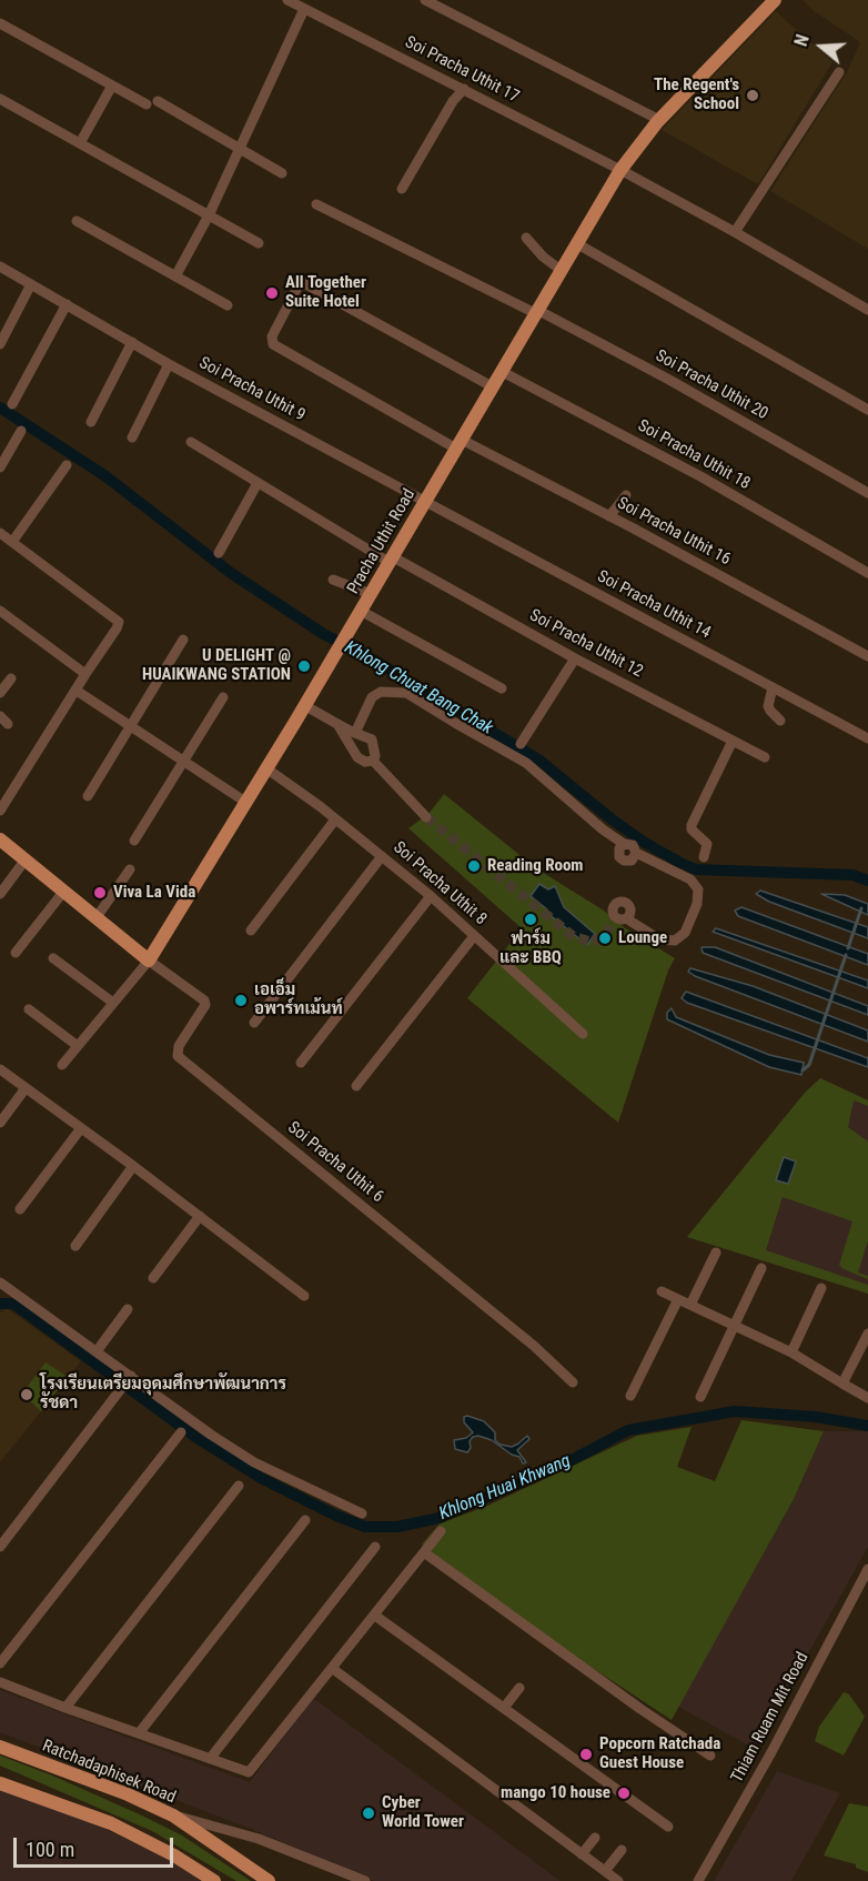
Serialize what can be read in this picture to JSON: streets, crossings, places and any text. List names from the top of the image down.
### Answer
{
  "streets": {
    "main road": ["Pracha Uthit Road", "Ratchadaphisek Road"],
    "street": [
      "Soi Pracha Uthit 17",
      "Soi Pracha Uthit 20",
      "Soi Pracha Uthit 9",
      "Soi Pracha Uthit 18",
      "Soi Pracha Uthit 16",
      "Soi Pracha Uthit 14",
      "Soi Pracha Uthit 12",
      "Soi Pracha Uthit 8",
      "Soi Pracha Uthit 6",
      "Thiam Ruam Mit Road"
    ]
  },
  "crossings": [
    ["Soi Pracha Uthit 17", "Pracha Uthit Road"],
    ["Soi Pracha Uthit 20", "Pracha Uthit Road"],
    ["Soi Pracha Uthit 9", "Pracha Uthit Road"],
    ["Soi Pracha Uthit 9", "Soi Pracha Uthit 14"],
    ["Soi Pracha Uthit 18", "Pracha Uthit Road"],
    ["Soi Pracha Uthit 16", "Pracha Uthit Road"],
    ["Pracha Uthit Road", "Soi Pracha Uthit 14"],
    ["Pracha Uthit Road", "Soi Pracha Uthit 12"],
    ["Pracha Uthit Road", "Soi Pracha Uthit 8"],
    ["Pracha Uthit Road", "Soi Pracha Uthit 6"]
  ],
  "water": ["Khlong Chuat Bang Chak", "Khlong Huai Khwang"],
  "places": [
    "The Regent's School",
    "All Together Suite Hotel",
    "U DELIGHT @ HUAIKWANG STATION",
    "Reading Room",
    "Viva La Vida",
    "ฟาร์ม และ BBQ",
    "Lounge",
    "เอเอ็ม อพาร์ทเม้นท์",
    "โรงเรียนเตรียมอุดมศึกษาพัฒนาการ รัชดา",
    "Popcorn Ratchada Guest House",
    "mango 10 house",
    "Cyber World Tower"
  ],
  "scale_bar": "100 m",
  "north": "left"
}
